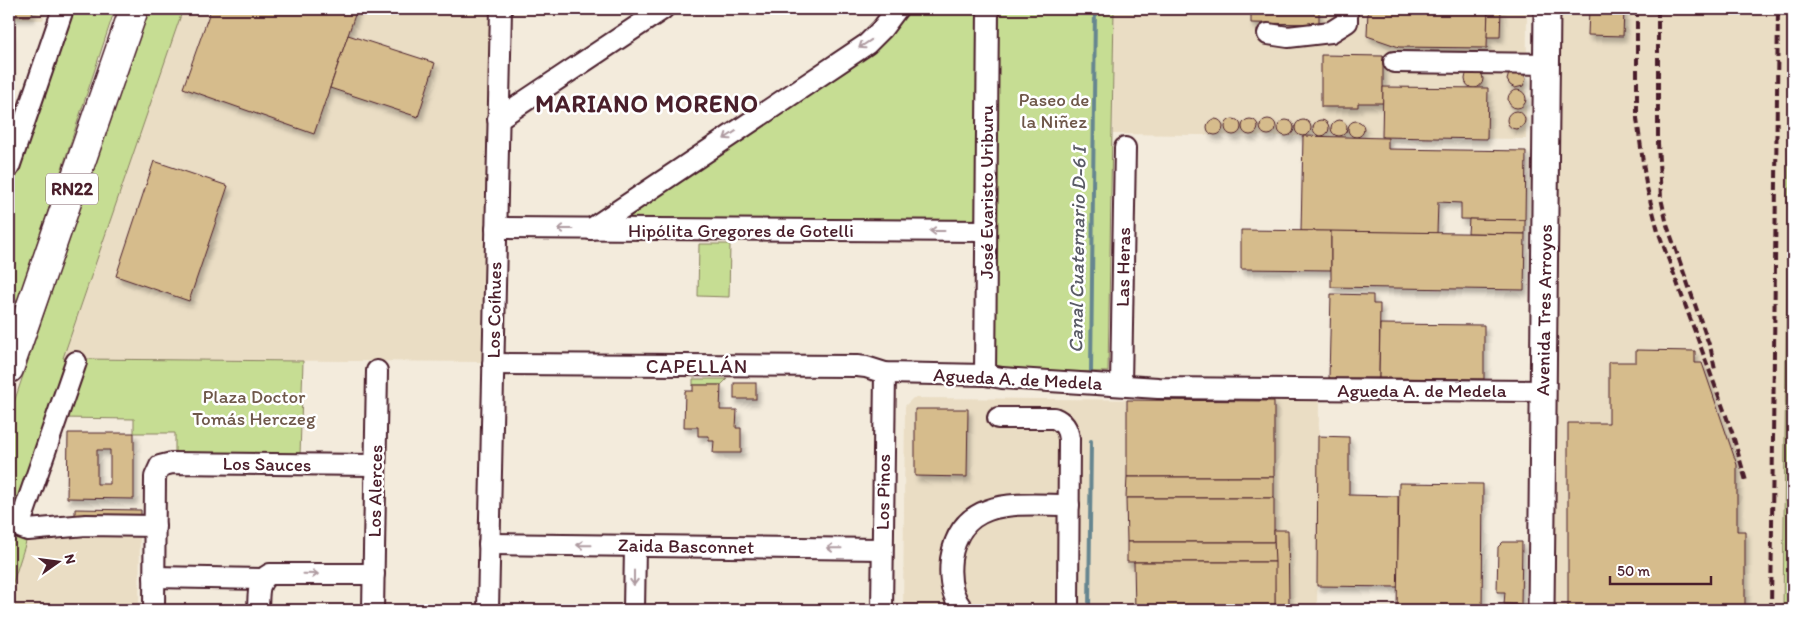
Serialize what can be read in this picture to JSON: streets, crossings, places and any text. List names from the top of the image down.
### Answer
{
  "streets": {
    "highway": ["RN22"],
    "main road": ["Avenida Tres Arroyos"],
    "street": [
      "José Evaristo Uriburu",
      "Hipólita Gregores de Gotelli",
      "Las Heras",
      "Los Coíhues",
      "Agueda A. de Medela",
      "Los Sauces",
      "Los Alerces",
      "Los Pinos",
      "Zaida Basconnet"
    ]
  },
  "crossings": [
    ["José Evaristo Uriburu", "Hipólita Gregores de Gotelli"],
    ["José Evaristo Uriburu", "Agueda A. de Medela"],
    ["Hipólita Gregores de Gotelli", "Los Coíhues"],
    ["Las Heras", "Agueda A. de Medela"],
    ["Los Coíhues", "Agueda A. de Medela"],
    ["Los Coíhues", "Zaida Basconnet"],
    ["Avenida Tres Arroyos", "Agueda A. de Medela"],
    ["Agueda A. de Medela", "Los Pinos"],
    ["Los Sauces", "Los Alerces"],
    ["Los Pinos", "Zaida Basconnet"]
  ],
  "one_way": ["Hipólita Gregores de Gotelli", "Zaida Basconnet"],
  "districts": ["MARIANO MORENO", "CAPELLÁN"],
  "water": ["Canal Cuaternario D-6 I"],
  "parks": ["Paseo de la Niñez", "Plaza Doctor Tomás Herczeg"],
  "scale_bar": "50 m",
  "north": "right"
}
